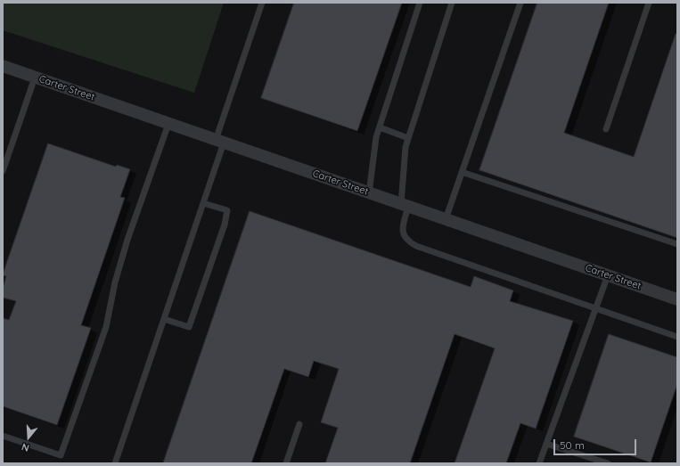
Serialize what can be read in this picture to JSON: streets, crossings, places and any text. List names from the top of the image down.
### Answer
{
  "streets": {
    "street": ["Carter Street"]
  },
  "scale_bar": "50 m",
  "north": "bottom"
}
